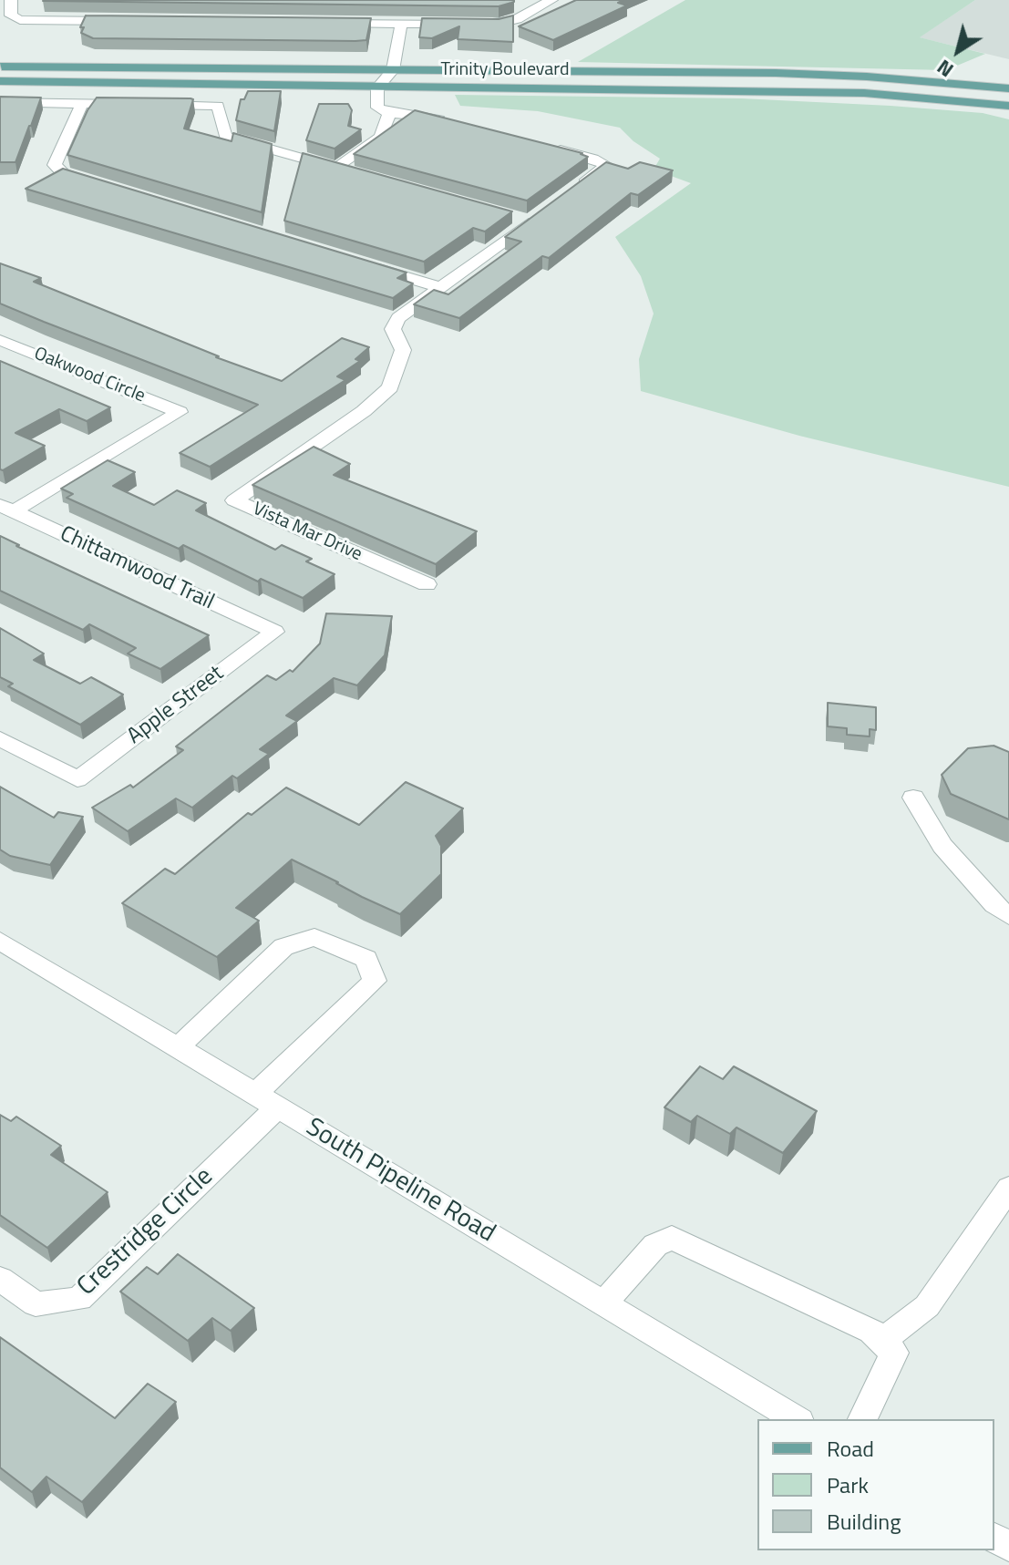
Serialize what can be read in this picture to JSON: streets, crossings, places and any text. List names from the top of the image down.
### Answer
{
  "streets": {
    "main road": ["Trinity Boulevard"],
    "street": [
      "Oakwood Circle",
      "Vista Mar Drive",
      "Chittamwood Trail",
      "Apple Street",
      "South Pipeline Road",
      "Crestridge Circle"
    ]
  },
  "crossings": [
    ["Oakwood Circle", "Chittamwood Trail"],
    ["Chittamwood Trail", "Apple Street"],
    ["South Pipeline Road", "Crestridge Circle"]
  ],
  "legend": ["Road", "Park", "Building"],
  "north": "bottom left"
}
